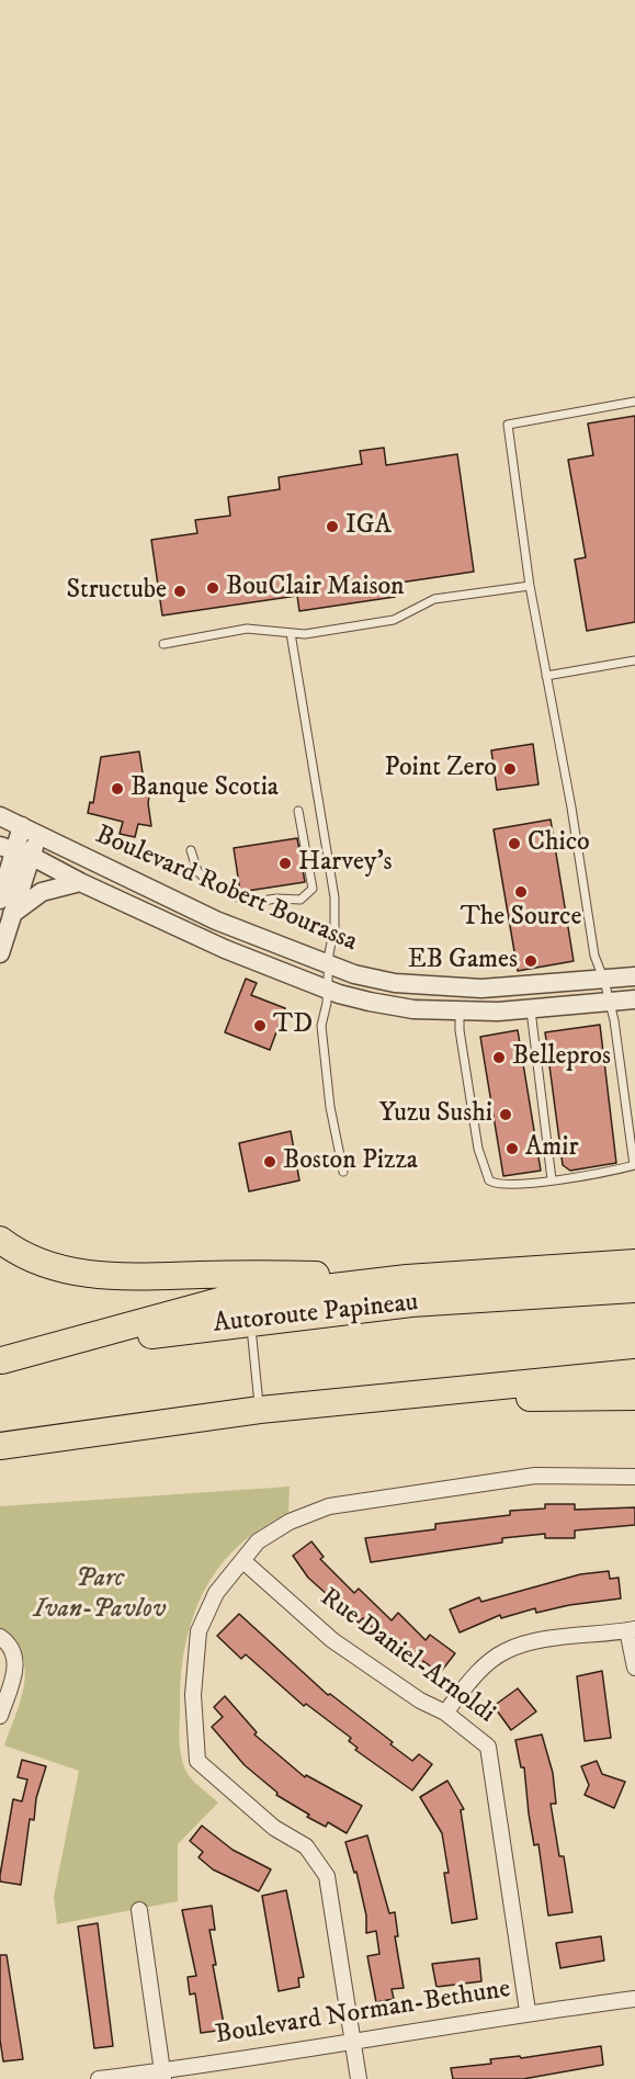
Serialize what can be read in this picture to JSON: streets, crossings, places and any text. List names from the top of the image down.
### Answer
{
  "streets": {
    "highway": ["Autoroute Papineau"],
    "street": ["Boulevard Robert Bourassa", "Rue Daniel-Arnoldi", "Boulevard Norman-Bethune"]
  },
  "crossings": [
    ["Rue Daniel-Arnoldi", "Boulevard Norman-Bethune"]
  ],
  "parks": ["Parc Ivan-Pavlov"],
  "places": [
    "IGA",
    "BouClair Maison",
    "Structube",
    "Point Zero",
    "Banque Scotia",
    "Chico",
    "Harvey's",
    "The Source",
    "EB Games",
    "TD",
    "Bellepros",
    "Yuzu Sushi",
    "Amir",
    "Boston Pizza"
  ]
}
